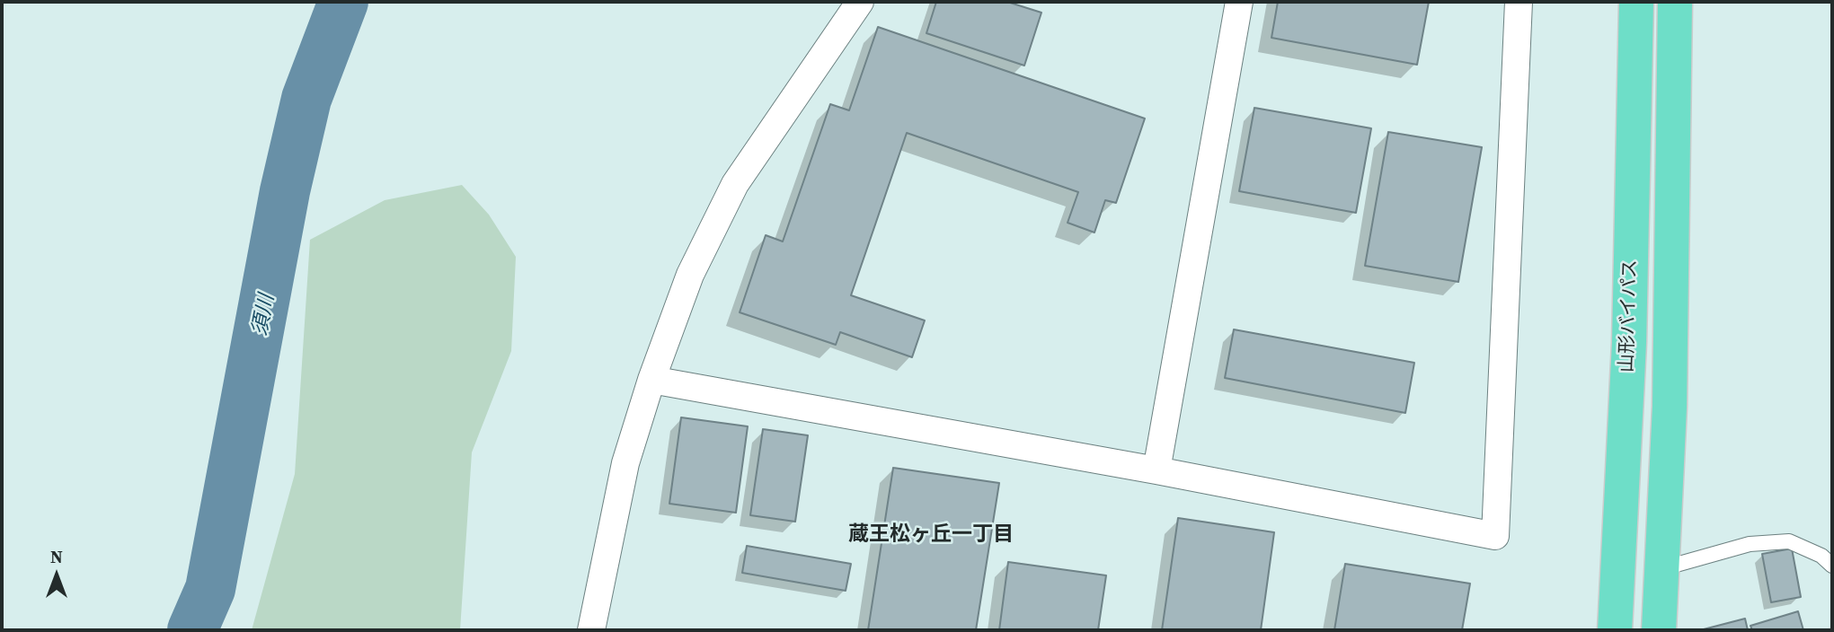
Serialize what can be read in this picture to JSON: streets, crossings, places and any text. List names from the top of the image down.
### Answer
{
  "streets": {
    "highway": ["山形バイパス"]
  },
  "districts": ["蔵王松ヶ丘一丁目"],
  "water": ["須川"],
  "north": "top"
}
